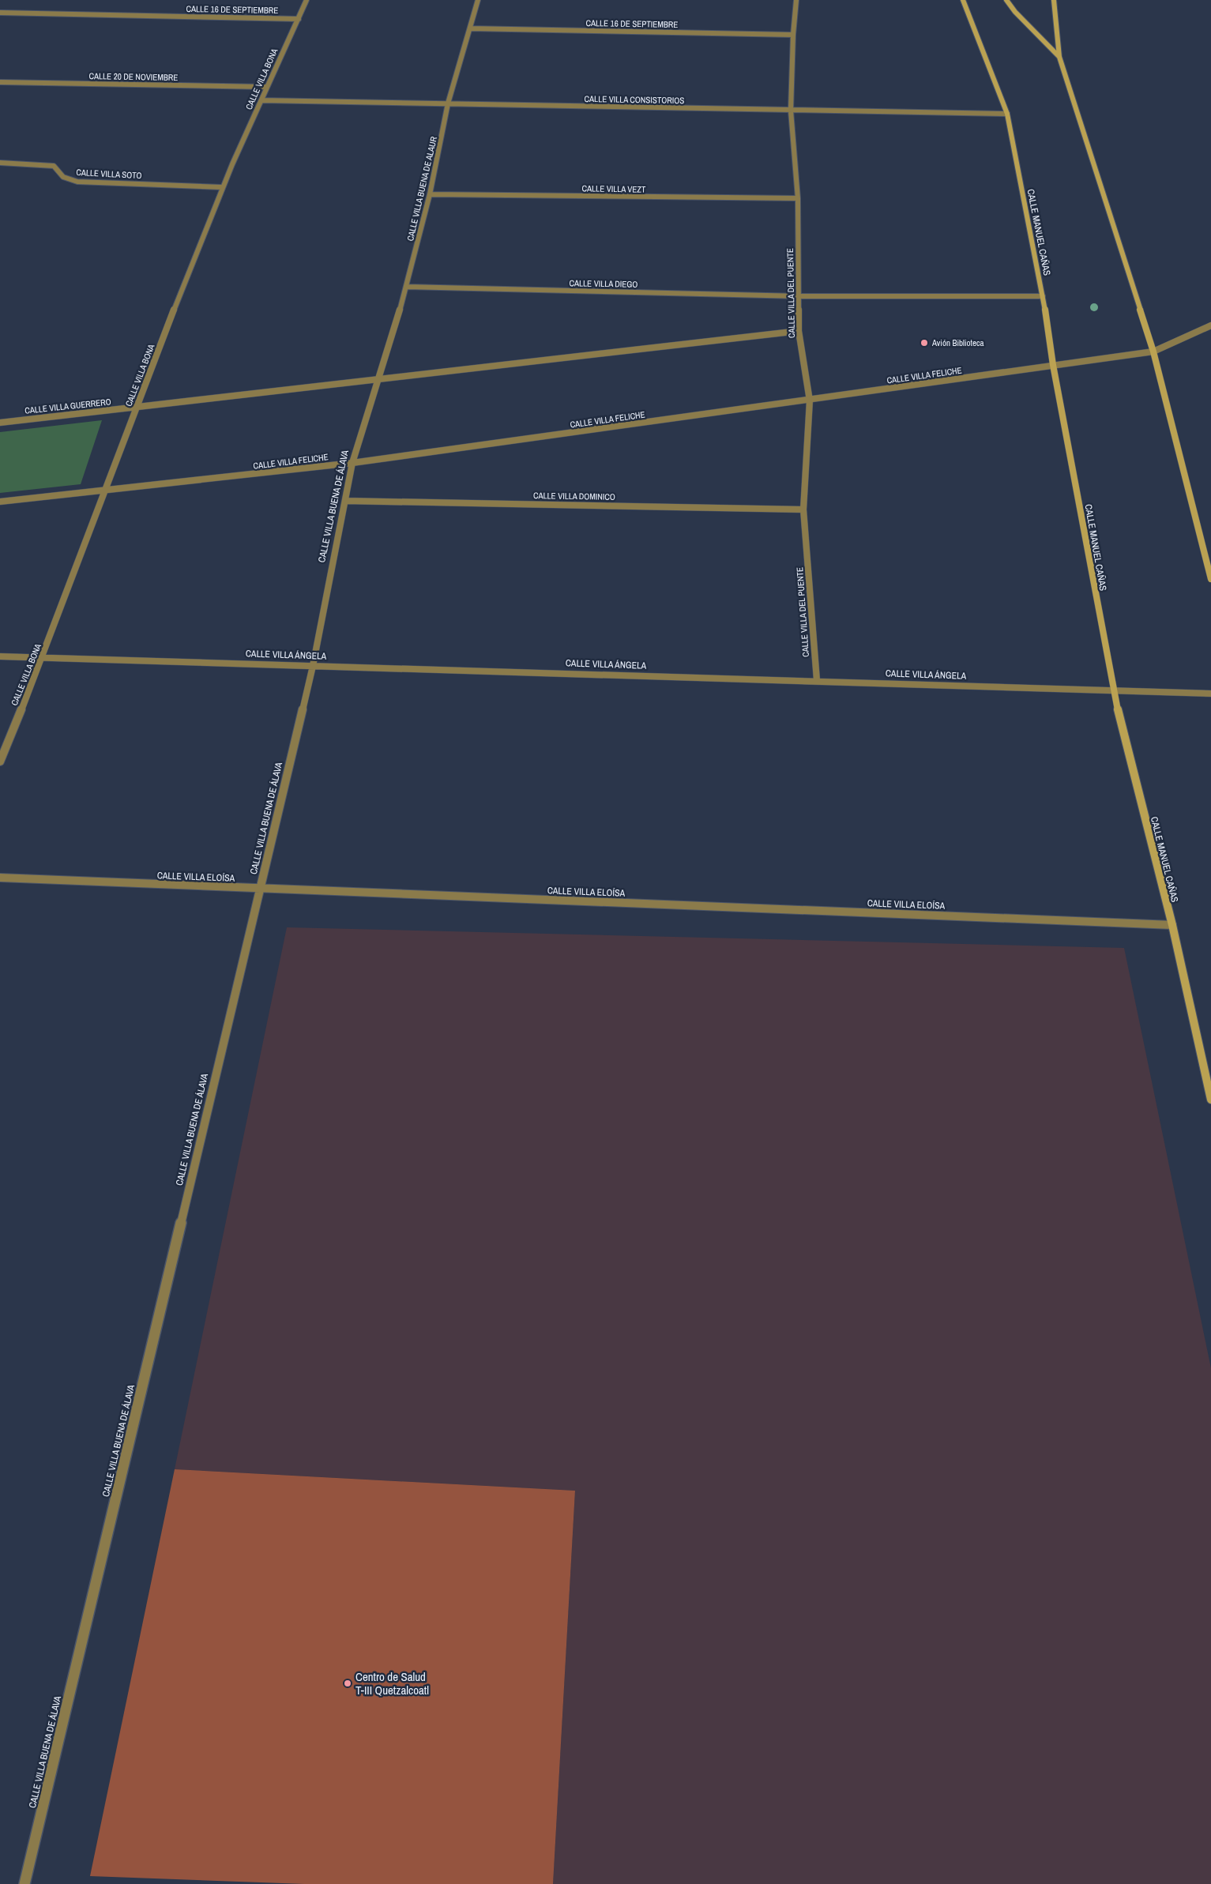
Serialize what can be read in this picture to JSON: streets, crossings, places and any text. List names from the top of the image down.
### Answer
{
  "streets": {
    "street": [
      "CALLE 16 DE SEPTIEMBRE",
      "CALLE 20 DE NOVIEMBRE",
      "CALLE VILLA BONA",
      "CALLE VILLA CONSISTORIOS",
      "CALLE VILLA SOTO",
      "CALLE VILLA BUENA DE ALAUR",
      "CALLE VILLA VEZT",
      "CALLE MANUEL CAÑAS",
      "CALLE VILLA DIEGO",
      "CALLE VILLA DEL PUENTE",
      "CALLE VILLA FELICHE",
      "CALLE VILLA GUERRERO",
      "CALLE VILLA DOMINICO",
      "CALLE VILLA BUENA DE ÁLAVA",
      "CALLE VILLA ÁNGELA",
      "CALLE VILLA ELOÍSA"
    ]
  },
  "crossings": [
    ["CALLE 16 DE SEPTIEMBRE", "CALLE VILLA BONA"],
    ["CALLE 16 DE SEPTIEMBRE", "CALLE VILLA BUENA DE ALAUR"],
    ["CALLE 16 DE SEPTIEMBRE", "CALLE VILLA DEL PUENTE"],
    ["CALLE 20 DE NOVIEMBRE", "CALLE VILLA BONA"],
    ["CALLE VILLA BONA", "CALLE VILLA CONSISTORIOS"],
    ["CALLE VILLA BONA", "CALLE VILLA SOTO"],
    ["CALLE VILLA BONA", "CALLE VILLA FELICHE"],
    ["CALLE VILLA BONA", "CALLE VILLA GUERRERO"],
    ["CALLE VILLA BONA", "CALLE VILLA ÁNGELA"],
    ["CALLE VILLA CONSISTORIOS", "CALLE VILLA BUENA DE ALAUR"],
    ["CALLE VILLA CONSISTORIOS", "CALLE MANUEL CAÑAS"],
    ["CALLE VILLA CONSISTORIOS", "CALLE VILLA DEL PUENTE"],
    ["CALLE VILLA BUENA DE ALAUR", "CALLE VILLA VEZT"],
    ["CALLE VILLA BUENA DE ALAUR", "CALLE VILLA DIEGO"],
    ["CALLE VILLA BUENA DE ALAUR", "CALLE VILLA BUENA DE ÁLAVA"],
    ["CALLE VILLA VEZT", "CALLE VILLA DEL PUENTE"],
    ["CALLE MANUEL CAÑAS", "CALLE VILLA DIEGO"],
    ["CALLE MANUEL CAÑAS", "CALLE VILLA FELICHE"],
    ["CALLE MANUEL CAÑAS", "CALLE VILLA ÁNGELA"],
    ["CALLE MANUEL CAÑAS", "CALLE VILLA ELOÍSA"],
    ["CALLE VILLA DIEGO", "CALLE VILLA DEL PUENTE"],
    ["CALLE VILLA DEL PUENTE", "CALLE VILLA FELICHE"],
    ["CALLE VILLA DEL PUENTE", "CALLE VILLA DOMINICO"],
    ["CALLE VILLA DEL PUENTE", "CALLE VILLA ÁNGELA"],
    ["CALLE VILLA FELICHE", "CALLE VILLA BUENA DE ÁLAVA"],
    ["CALLE VILLA DOMINICO", "CALLE VILLA BUENA DE ÁLAVA"],
    ["CALLE VILLA BUENA DE ÁLAVA", "CALLE VILLA ÁNGELA"],
    ["CALLE VILLA BUENA DE ÁLAVA", "CALLE VILLA ELOÍSA"]
  ],
  "places": ["Avión Biblioteca", "Centro de Salud T-III Quetzalcoatl"]
}
